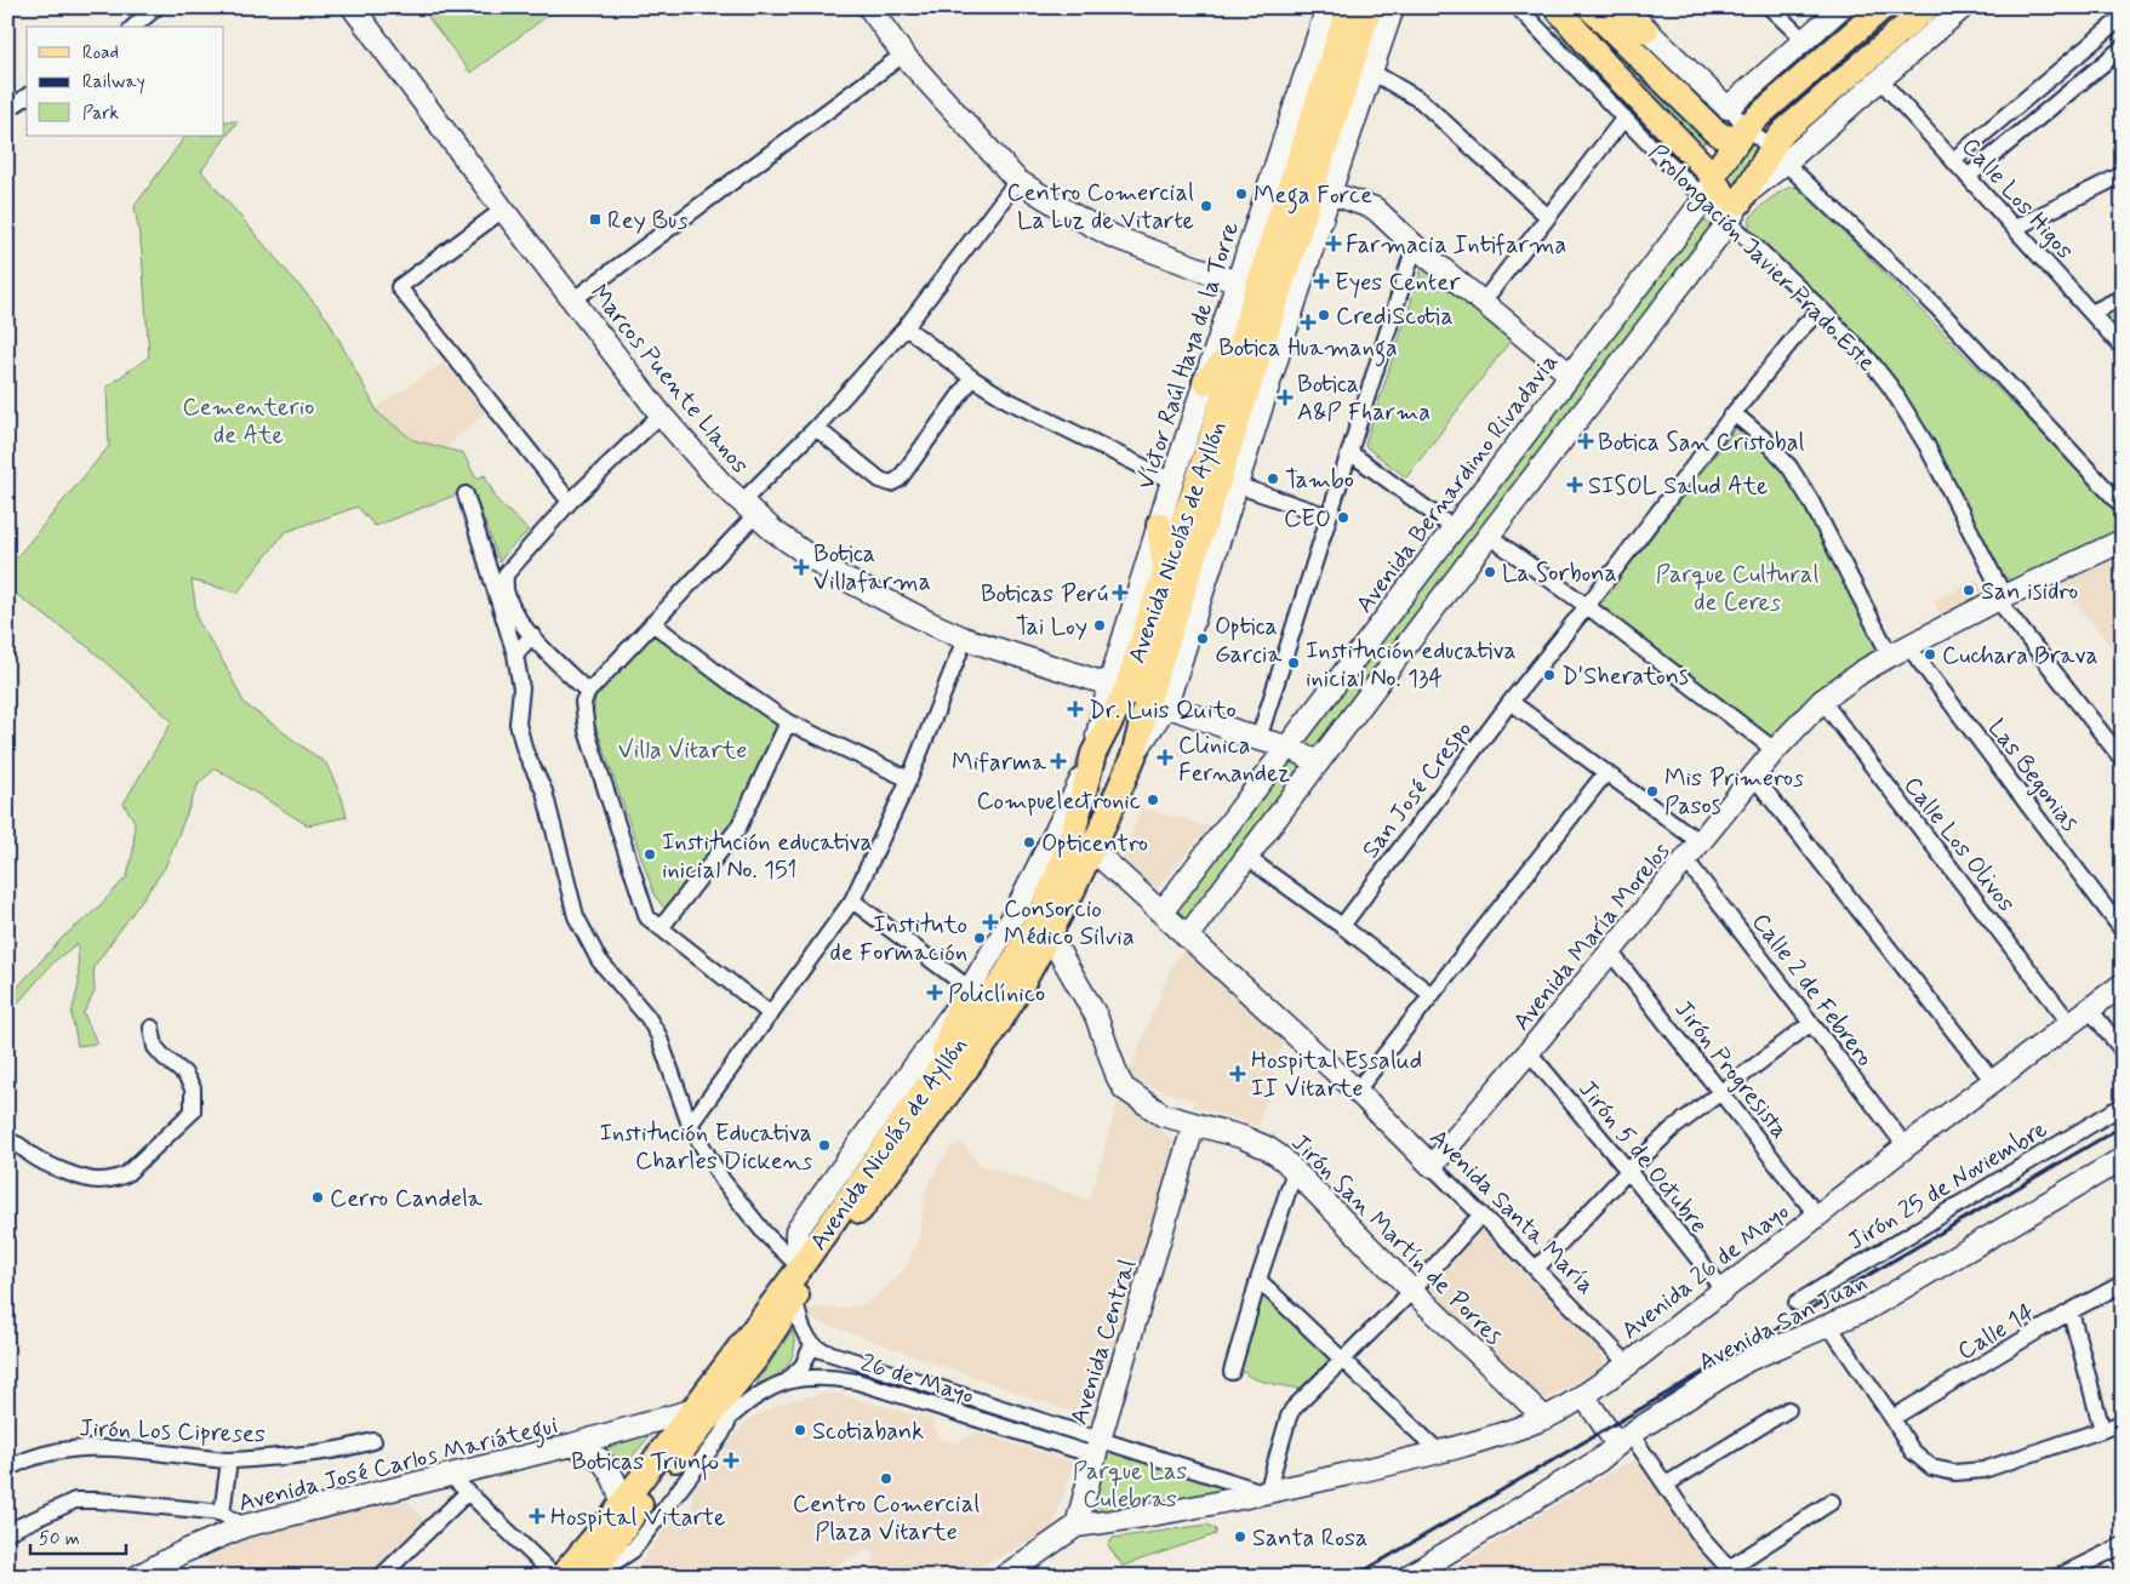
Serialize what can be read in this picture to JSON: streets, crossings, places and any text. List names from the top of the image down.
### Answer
{
  "streets": {
    "main road": ["Prolongación Javier Prado Este", "Avenida Nicolás de Ayllón"],
    "street": [
      "Calle Los Higos",
      "Víctor Raúl Haya de la Torre",
      "Marcos Puente Llanos",
      "Avenida Bernardino Rivadavia",
      "Las Begonias",
      "San José Crespo",
      "Calle Los Olivos",
      "Avenida María Morelos",
      "Calle 2 de Febrero",
      "Jirón Progresista",
      "Jirón 5 de Octubre",
      "Jirón 25 de Noviembre",
      "Avenida Santa María",
      "Jirón San Martín de Porres",
      "Avenida 26 de Mayo",
      "Avenida San Juan",
      "Calle 14",
      "Avenida Central",
      "26 de Mayo",
      "Jirón Los Cipreses",
      "Avenida José Carlos Mariátegui"
    ]
  },
  "crossings": [
    ["Prolongación Javier Prado Este", "Avenida Bernardino Rivadavia"],
    ["Prolongación Javier Prado Este", "San José Crespo"],
    ["Prolongación Javier Prado Este", "Avenida María Morelos"],
    ["Víctor Raúl Haya de la Torre", "Marcos Puente Llanos"],
    ["Víctor Raúl Haya de la Torre", "Avenida Nicolás de Ayllón"],
    ["Marcos Puente Llanos", "Avenida Bernardino Rivadavia"],
    ["Marcos Puente Llanos", "Avenida Nicolás de Ayllón"],
    ["Avenida Bernardino Rivadavia", "Avenida Santa María"],
    ["Avenida Nicolás de Ayllón", "Avenida Santa María"],
    ["Avenida Nicolás de Ayllón", "Jirón San Martín de Porres"],
    ["Avenida Nicolás de Ayllón", "Avenida José Carlos Mariátegui"],
    ["Las Begonias", "San José Crespo"],
    ["Las Begonias", "Avenida María Morelos"],
    ["Calle Los Olivos", "Avenida María Morelos"],
    ["Calle Los Olivos", "Avenida 26 de Mayo"],
    ["Avenida María Morelos", "Calle 2 de Febrero"],
    ["Avenida María Morelos", "Jirón Progresista"],
    ["Avenida María Morelos", "Jirón 5 de Octubre"],
    ["Avenida María Morelos", "Avenida Santa María"],
    ["Calle 2 de Febrero", "Avenida 26 de Mayo"],
    ["Jirón Progresista", "Avenida 26 de Mayo"],
    ["Jirón 5 de Octubre", "Avenida 26 de Mayo"],
    ["Avenida Santa María", "Avenida 26 de Mayo"],
    ["Jirón San Martín de Porres", "Avenida 26 de Mayo"],
    ["Jirón San Martín de Porres", "Avenida Central"],
    ["Avenida 26 de Mayo", "Avenida Central"],
    ["Avenida Central", "26 de Mayo"]
  ],
  "parks": [
    "Cementerio de Ate",
    "Parque Cultural de Ceres",
    "Villa Vitarte",
    "Parque Las Culebras"
  ],
  "places": {
    "other": [
      "Mega Force",
      "Centro Comercial La Luz de Vitarte",
      "CrediScotia",
      "Tambo",
      "CEO",
      "La Sorbona",
      "San isidro",
      "Tai Loy",
      "Optica Garcia",
      "Cuchara Brava",
      "Institución educativa inicial No. 134",
      "D'Sheratons",
      "Mis Primeros Pasos",
      "Compuelectronic",
      "Opticentro",
      "Institución educativa inicial No. 151",
      "Instituto de Formación",
      "Institución Educativa Charles Dickens",
      "Cerro Candela",
      "Scotiabank",
      "Centro Comercial Plaza Vitarte",
      "Santa Rosa"
    ],
    "transit": ["Rey Bus"],
    "health": [
      "Farmacia Intifarma",
      "Eyes Center",
      "Botica Huamanga",
      "Botica A&P Fharma",
      "Botica San Cristobal",
      "SISOL Salud Ate",
      "Botica Villafarma",
      "Boticas Perú",
      "Dr. Luis Quito",
      "Clinica Fernandez",
      "Mifarma",
      "Consorcio Médico Silvia",
      "Policlínico",
      "Hospital Essalud II Vitarte",
      "Boticas Triunfo",
      "Hospital Vitarte"
    ]
  },
  "legend": ["Road", "Railway", "Park"],
  "scale_bar": "50 m"
}
